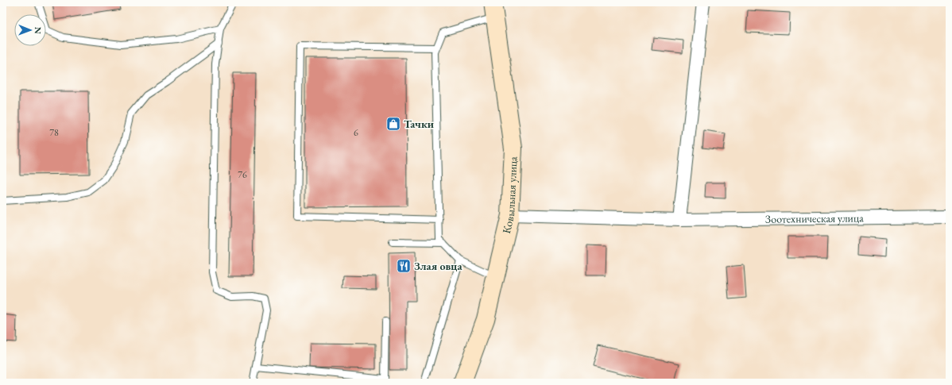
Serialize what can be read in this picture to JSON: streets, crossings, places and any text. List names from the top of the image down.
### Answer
{
  "streets": {
    "main road": ["Ковыльная улица"],
    "street": ["Зоотехническая улица"]
  },
  "crossings": [
    ["Ковыльная улица", "Зоотехническая улица"]
  ],
  "places": {
    "shop": ["Тачки"],
    "restaurant": ["Злая овца"]
  },
  "house_numbers": ["78", "6", "76"],
  "north": "right"
}
